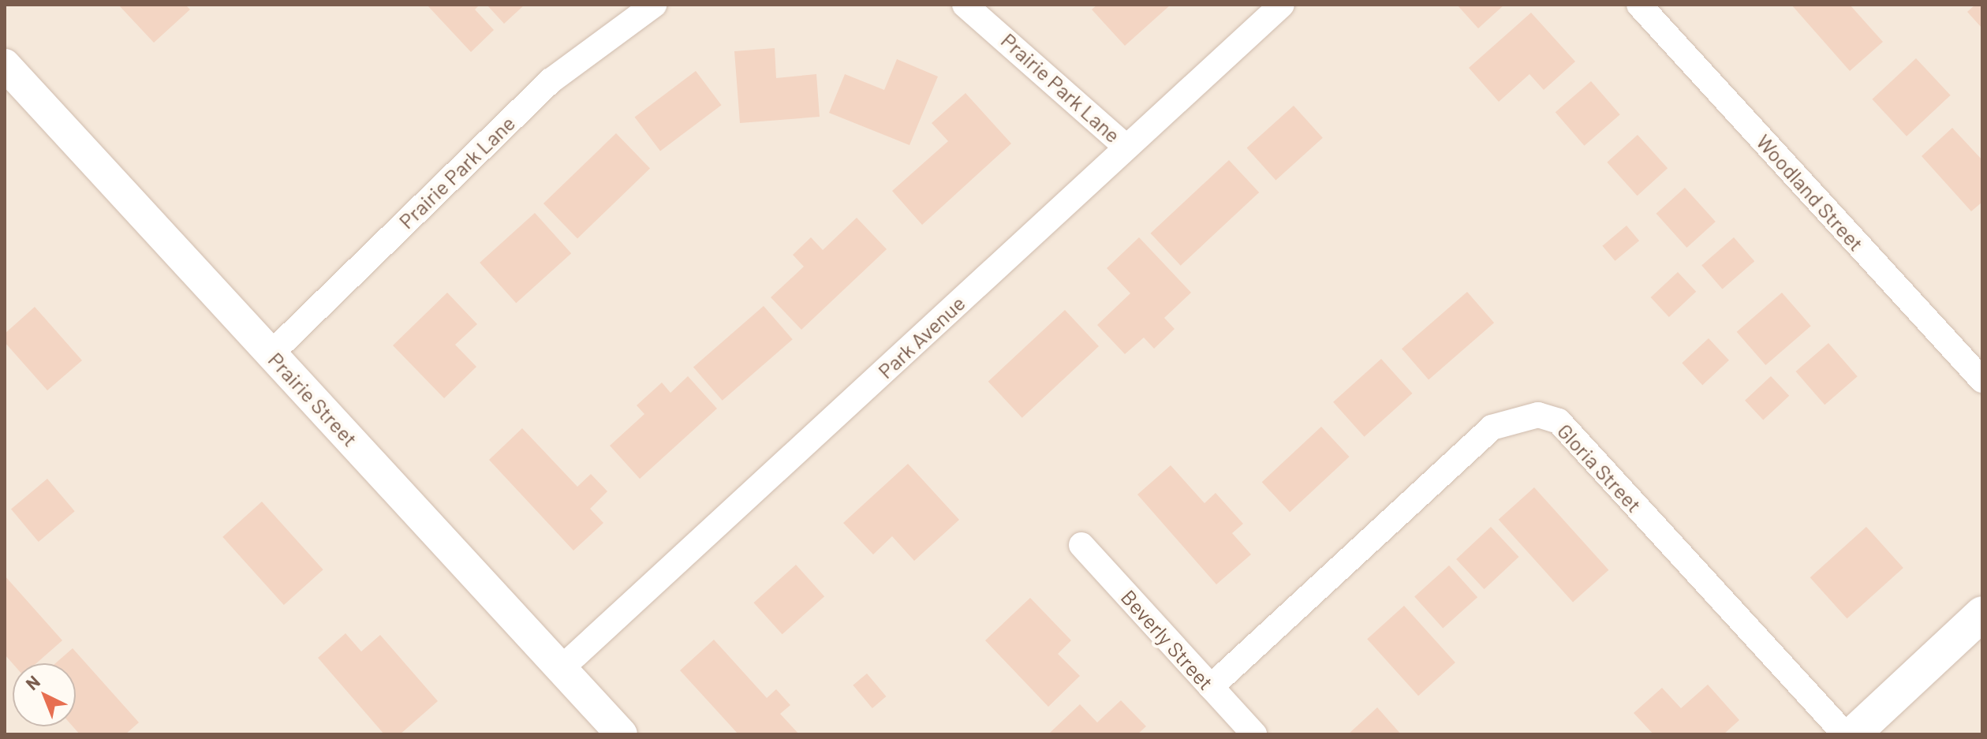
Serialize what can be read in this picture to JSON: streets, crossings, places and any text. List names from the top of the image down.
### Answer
{
  "streets": {
    "street": [
      "Prairie Park Lane",
      "Woodland Street",
      "Park Avenue",
      "Prairie Street",
      "Gloria Street",
      "Beverly Street"
    ]
  },
  "crossings": [
    ["Prairie Park Lane", "Park Avenue"],
    ["Prairie Park Lane", "Prairie Street"],
    ["Park Avenue", "Prairie Street"],
    ["Gloria Street", "Beverly Street"]
  ],
  "north": "top left"
}
